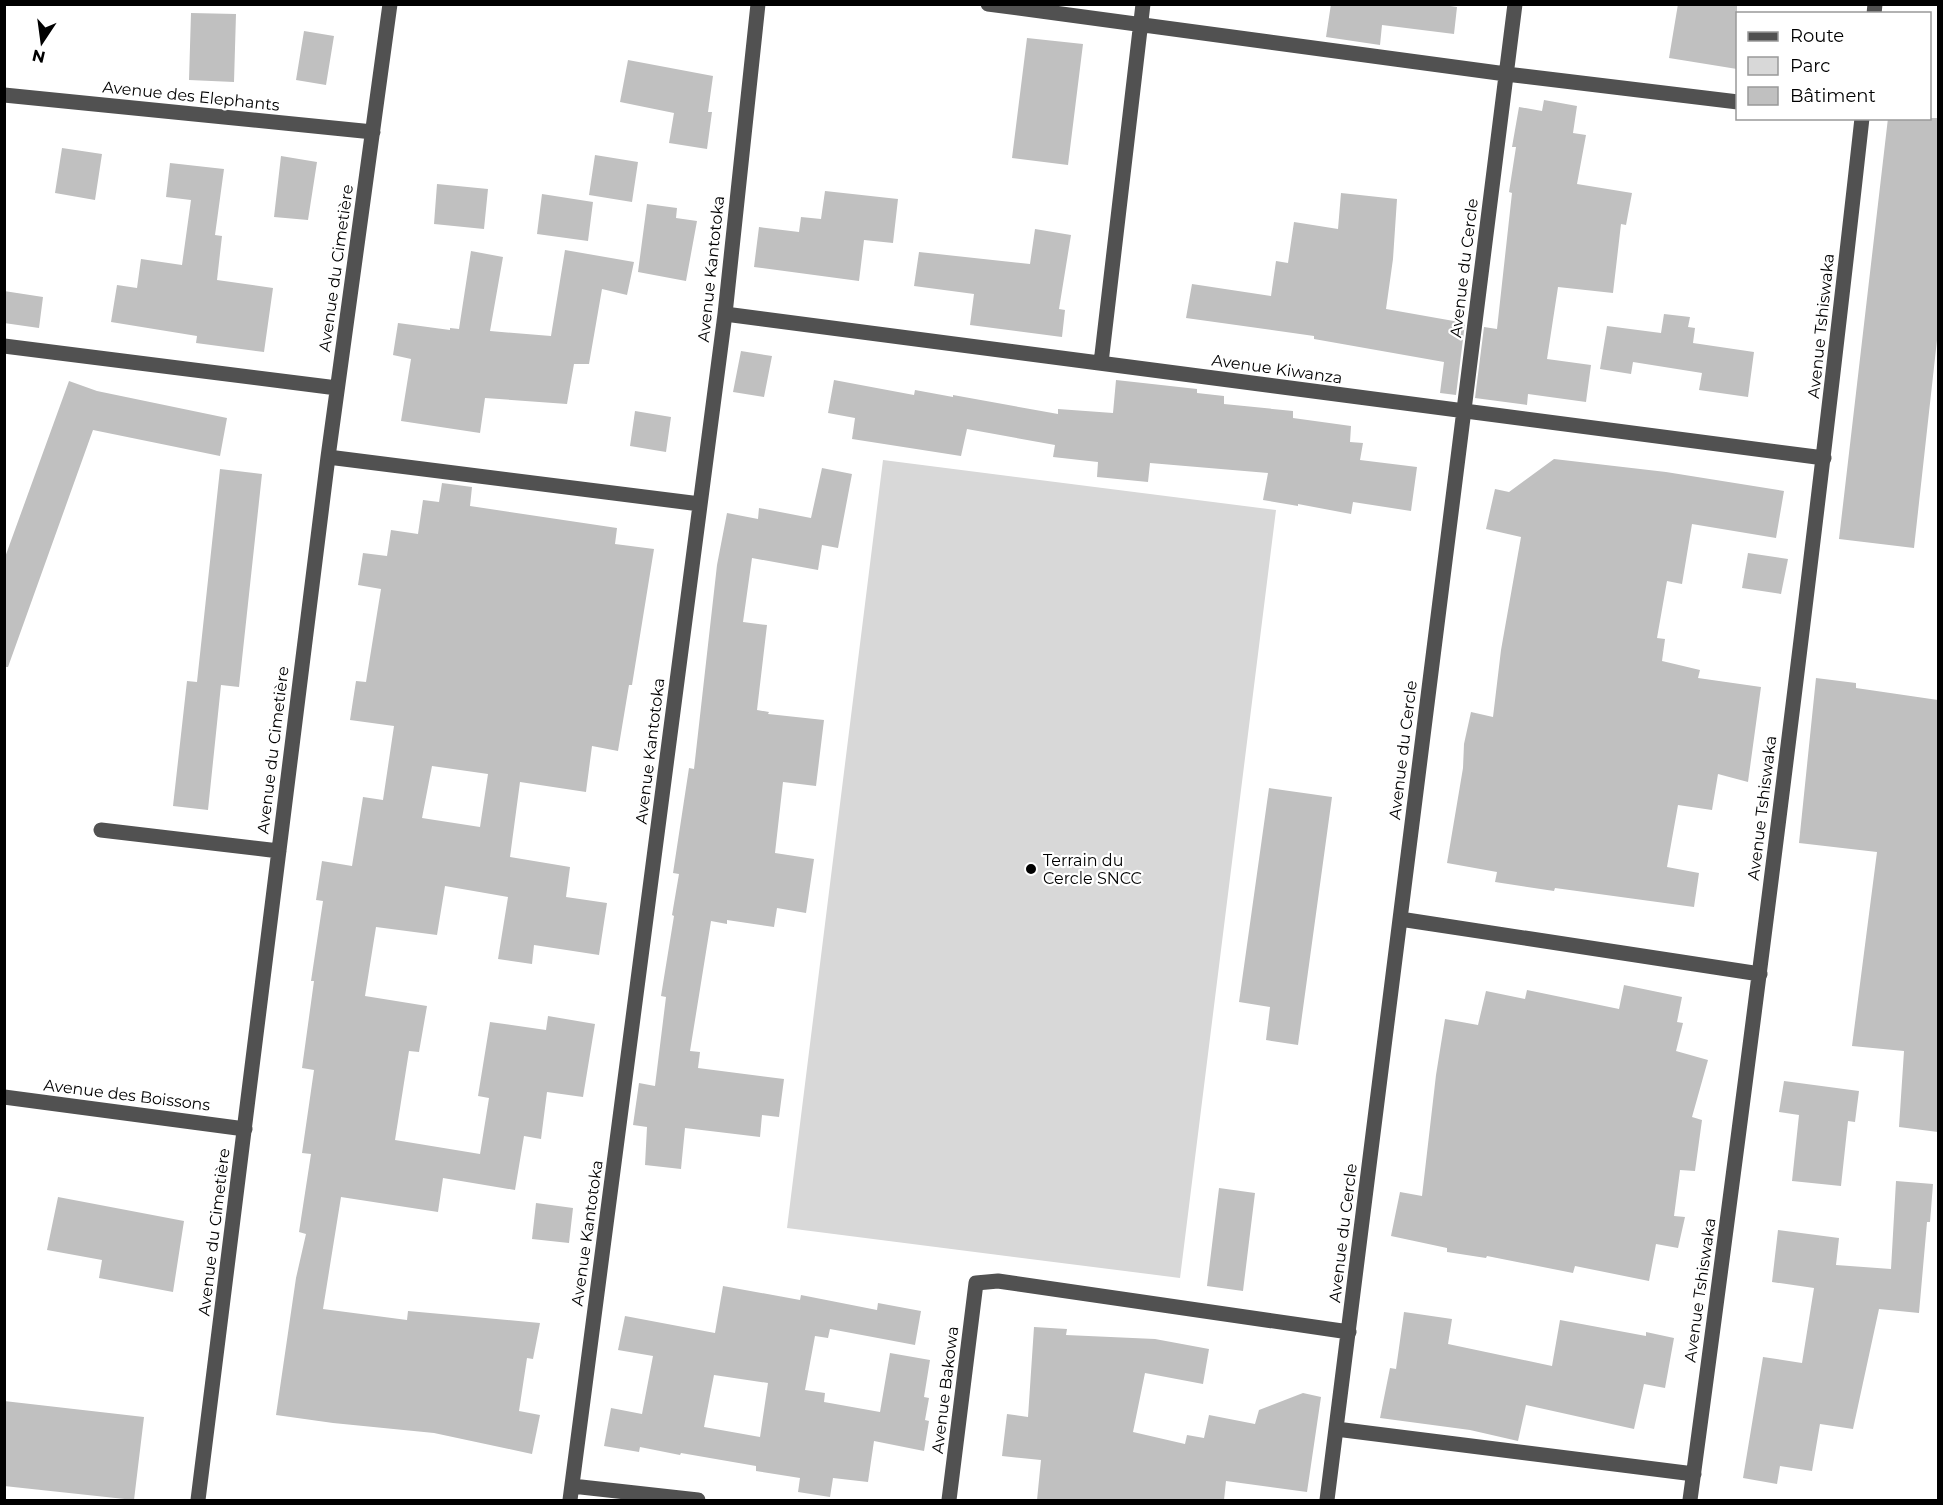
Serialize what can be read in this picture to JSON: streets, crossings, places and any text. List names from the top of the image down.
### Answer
{
  "streets": {
    "street": [
      "Avenue des Elephants",
      "Avenue du Cimetière",
      "Avenue du Cercle",
      "Avenue Kantotoka",
      "Avenue Tshiswaka",
      "Avenue Kiwanza",
      "Avenue des Boissons",
      "Avenue Bakowa"
    ]
  },
  "crossings": [
    ["Avenue des Elephants", "Avenue du Cimetière"],
    ["Avenue du Cimetière", "Avenue des Boissons"],
    ["Avenue du Cercle", "Avenue Kiwanza"],
    ["Avenue du Cercle", "Avenue Bakowa"],
    ["Avenue Kantotoka", "Avenue Kiwanza"],
    ["Avenue Tshiswaka", "Avenue Kiwanza"]
  ],
  "places": ["Terrain du Cercle SNCC"],
  "legend": ["Route", "Parc", "Bâtiment"],
  "north": "bottom"
}
